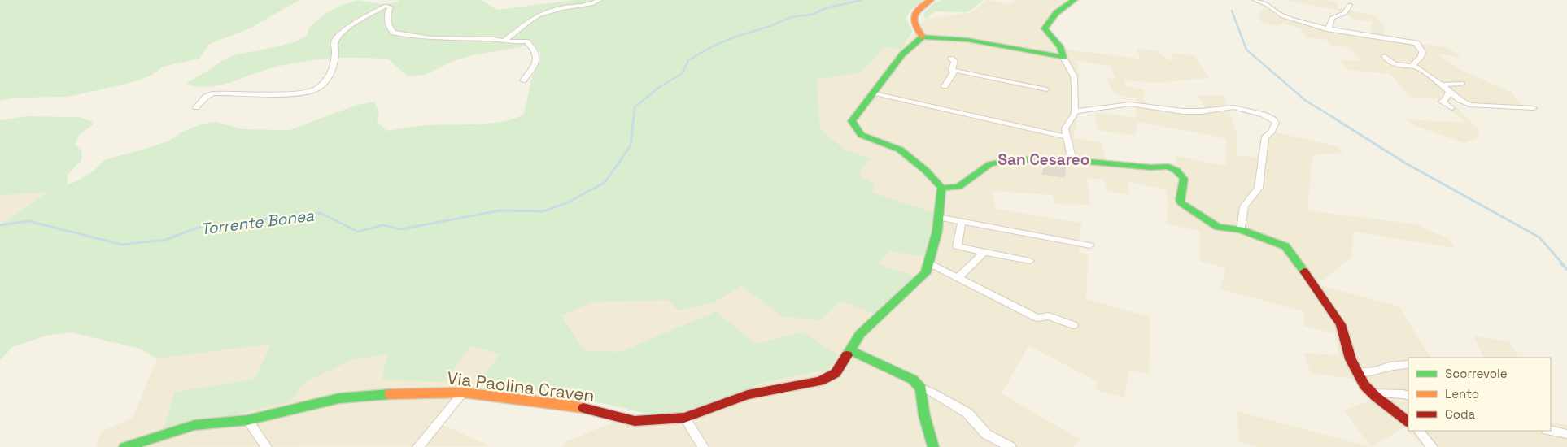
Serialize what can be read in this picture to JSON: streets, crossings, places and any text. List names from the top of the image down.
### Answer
{
  "streets": {
    "street": ["Via Paolina Craven"]
  },
  "districts": ["San Cesareo"],
  "water": ["Torrente Bonea"],
  "legend": ["Scorrevole", "Lento", "Coda"]
}
